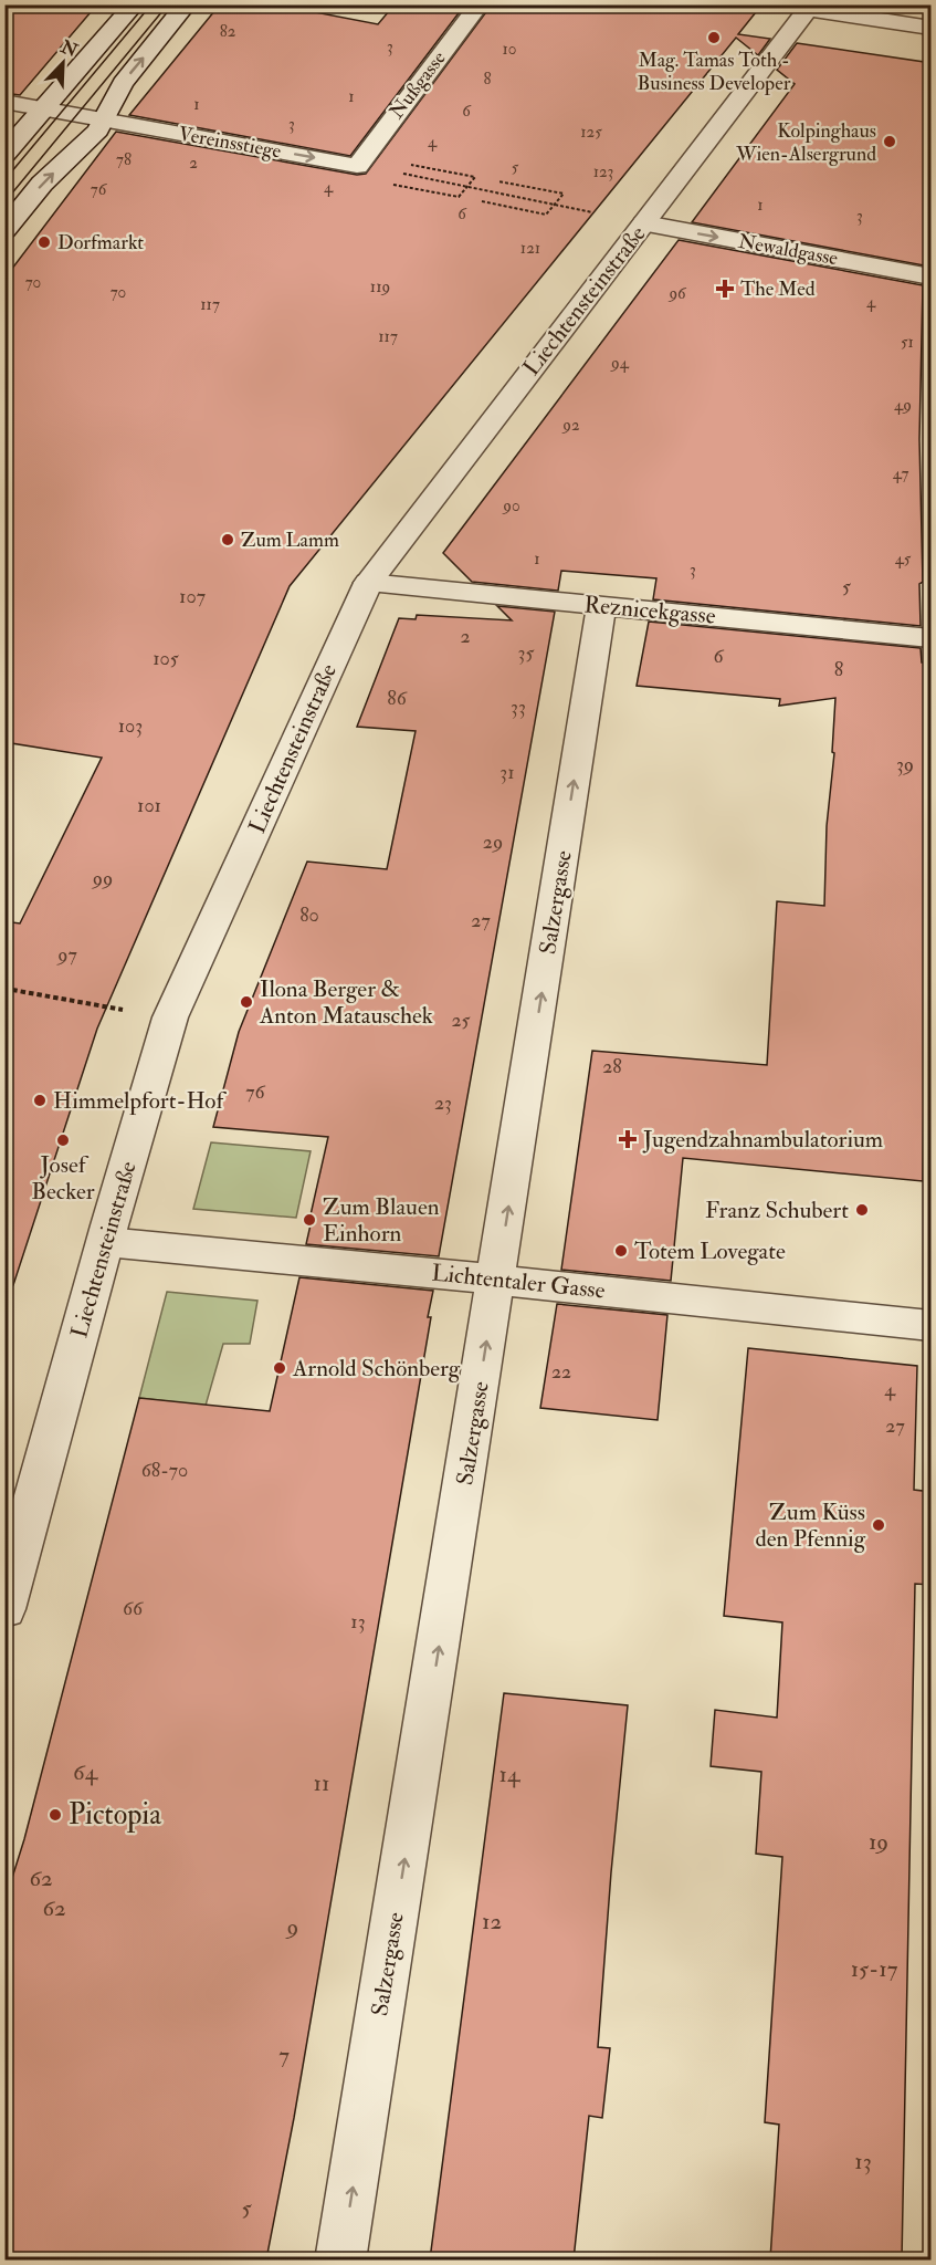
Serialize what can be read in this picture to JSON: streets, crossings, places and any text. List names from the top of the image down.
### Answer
{
  "streets": {
    "street": [
      "Nußgasse",
      "Vereinsstiege",
      "Newaldgasse",
      "Liechtensteinstraße",
      "Reznicekgasse",
      "Salzergasse",
      "Lichtentaler Gasse"
    ]
  },
  "crossings": [
    ["Nußgasse", "Vereinsstiege"],
    ["Newaldgasse", "Liechtensteinstraße"],
    ["Liechtensteinstraße", "Reznicekgasse"],
    ["Liechtensteinstraße", "Lichtentaler Gasse"],
    ["Reznicekgasse", "Salzergasse"],
    ["Salzergasse", "Lichtentaler Gasse"]
  ],
  "one_way": ["Vereinsstiege", "Salzergasse"],
  "places": {
    "other": [
      "Mag. Tamas Toth - Business Developer",
      "Kolpinghaus Wien-Alsergrund",
      "Dorfmarkt",
      "Zum Lamm",
      "Ilona Berger & Anton Matauschek",
      "Himmelpfort-Hof",
      "Josef Becker",
      "Franz Schubert",
      "Zum Blauen Einhorn",
      "Totem Lovegate",
      "Arnold Schönberg",
      "Zum Küss den Pfennig",
      "Pictopia"
    ],
    "health": ["The Med", "Jugendzahnambulatorium"]
  },
  "house_numbers": [
    "82",
    "3",
    "10",
    "8",
    "1",
    "1",
    "6",
    "3",
    "125",
    "4",
    "78",
    "2",
    "5",
    "123",
    "4",
    "76",
    "1",
    "6",
    "3",
    "121",
    "70",
    "119",
    "70",
    "96",
    "4",
    "117",
    "117",
    "51",
    "94",
    "49",
    "92",
    "47",
    "90",
    "1",
    "45",
    "3",
    "5",
    "107",
    "2",
    "35",
    "6",
    "105",
    "8",
    "86",
    "33",
    "103",
    "39",
    "31",
    "101",
    "29",
    "99",
    "80",
    "27",
    "97",
    "25",
    "28",
    "76",
    "23",
    "22",
    "4",
    "27",
    "68-70",
    "66",
    "13",
    "64",
    "14",
    "11",
    "19",
    "62",
    "62",
    "12",
    "9",
    "15-17",
    "7",
    "13",
    "5"
  ],
  "north": "top right"
}
